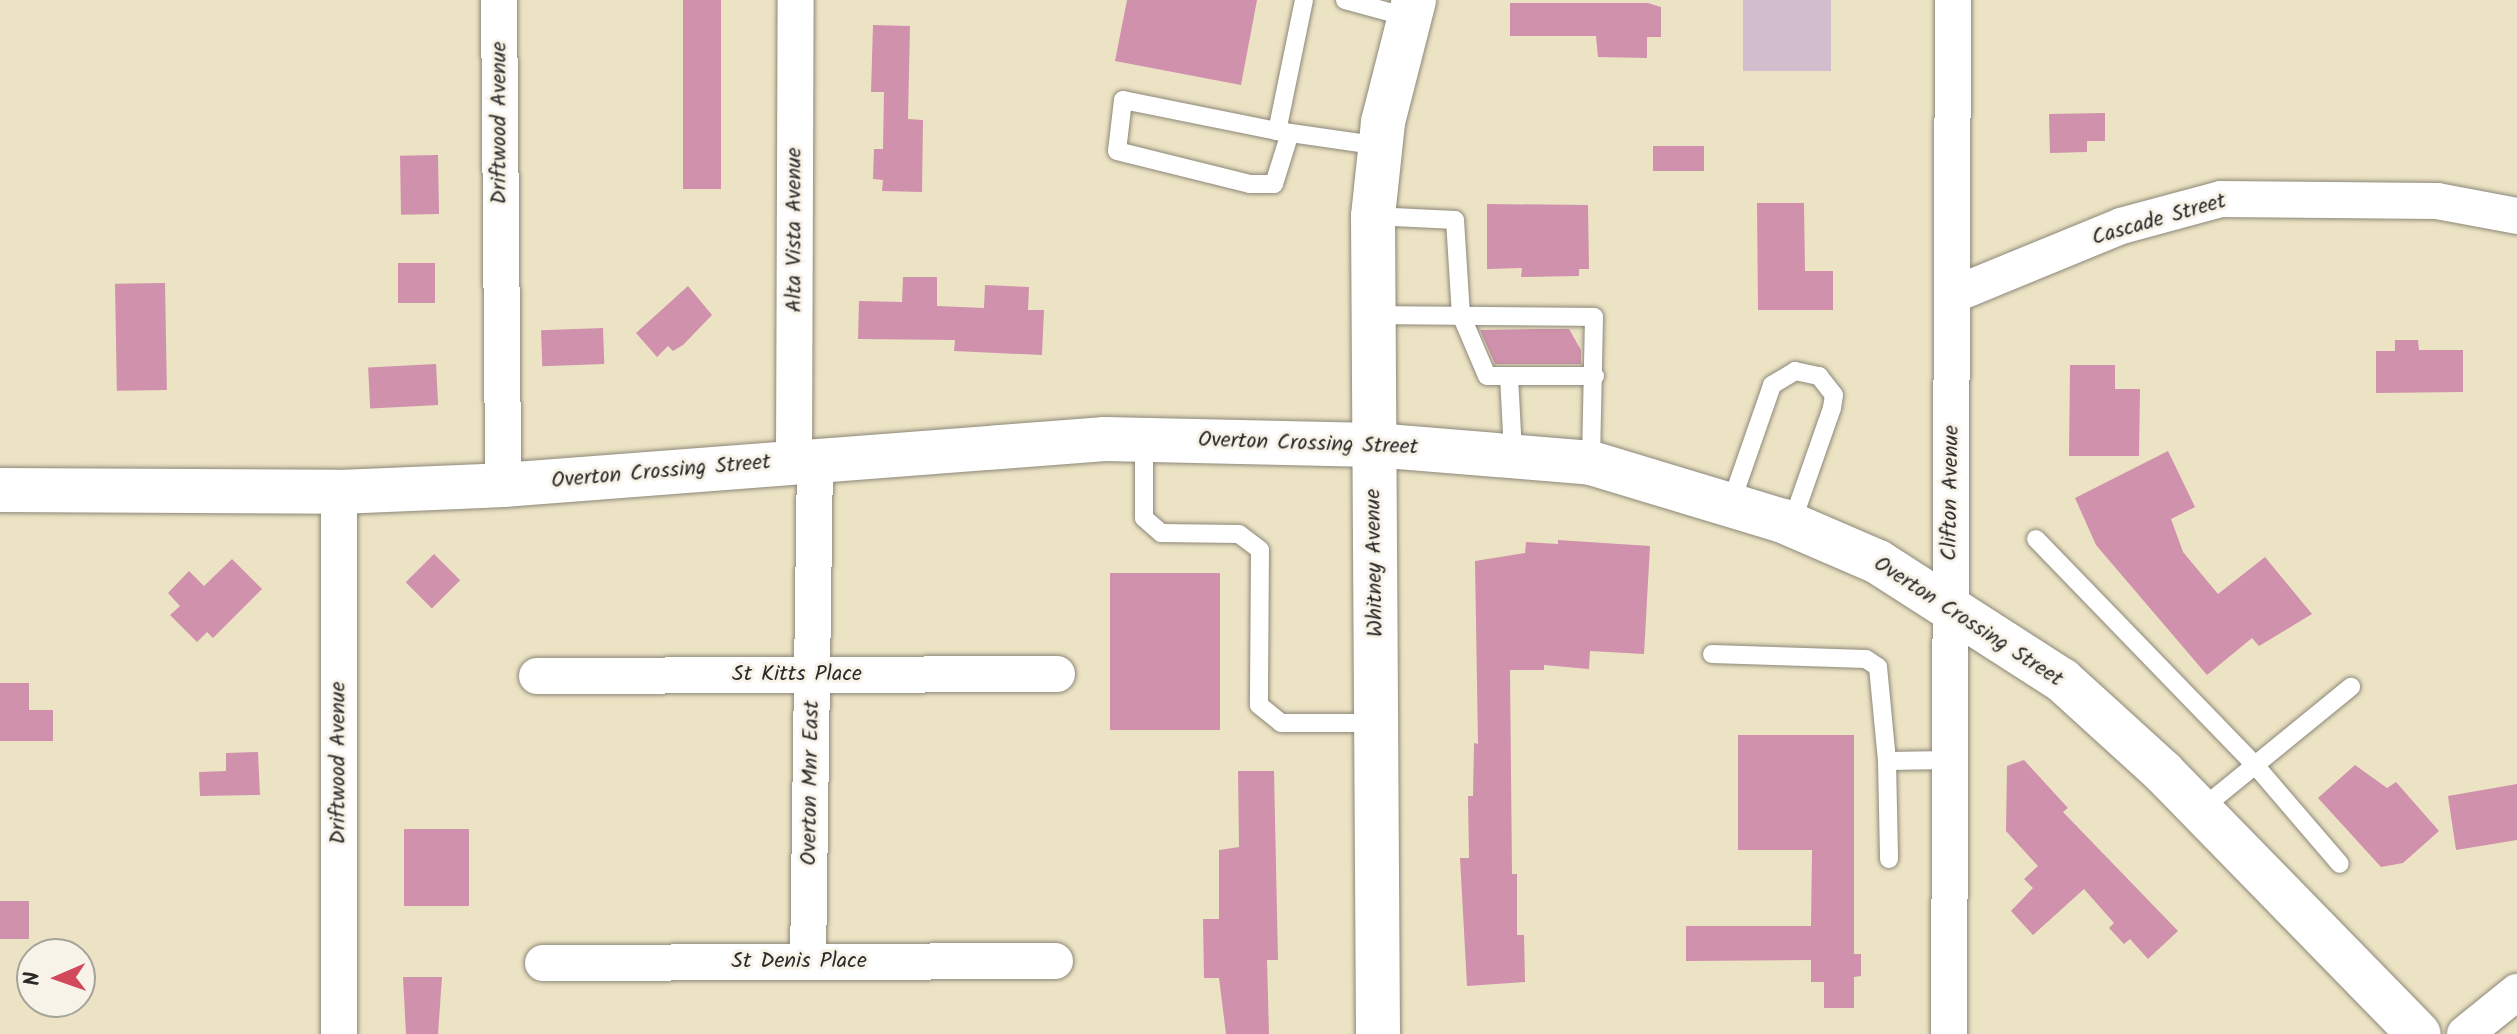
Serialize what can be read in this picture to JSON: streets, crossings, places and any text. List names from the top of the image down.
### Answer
{
  "streets": {
    "main road": ["Overton Crossing Street", "Whitney Avenue"],
    "street": [
      "Driftwood Avenue",
      "Cascade Street",
      "Alta Vista Avenue",
      "Clifton Avenue",
      "St Kitts Place",
      "Overton Mnr East",
      "St Denis Place"
    ]
  },
  "crossings": [
    ["Driftwood Avenue", "Overton Crossing Street"],
    ["Cascade Street", "Clifton Avenue"],
    ["Alta Vista Avenue", "Overton Crossing Street"],
    ["Alta Vista Avenue", "Overton Mnr East"],
    ["Overton Crossing Street", "Clifton Avenue"],
    ["Overton Crossing Street", "Whitney Avenue"],
    ["Overton Crossing Street", "Overton Mnr East"],
    ["St Kitts Place", "Overton Mnr East"],
    ["Overton Mnr East", "St Denis Place"]
  ],
  "north": "left"
}
